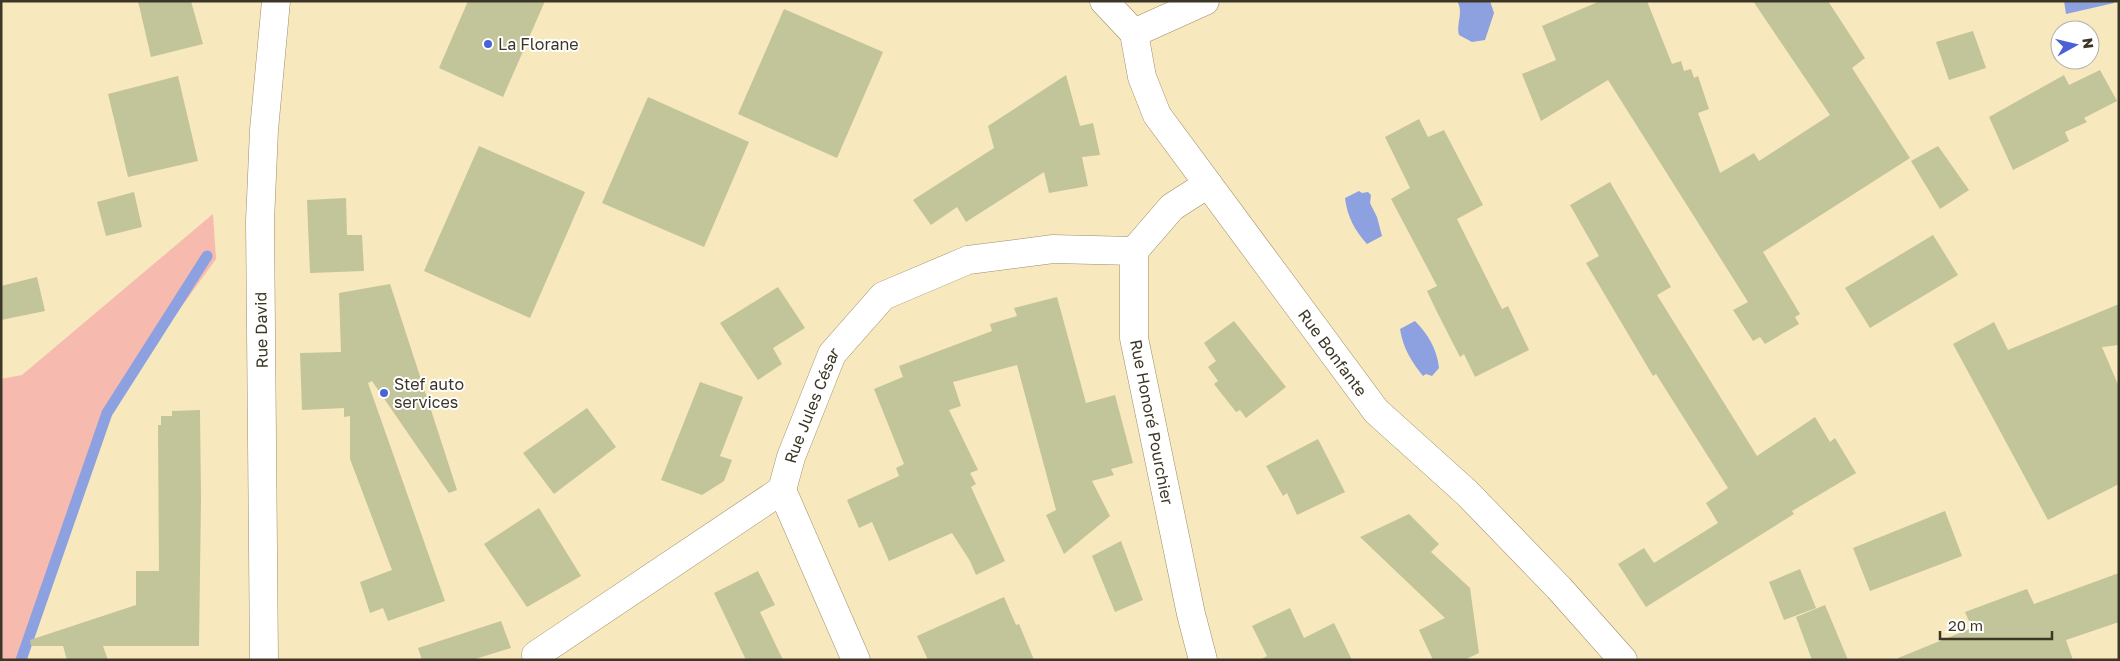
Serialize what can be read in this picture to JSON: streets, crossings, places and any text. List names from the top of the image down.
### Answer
{
  "streets": {
    "street": [
      "Rue David",
      "Rue Bonfante",
      "Rue Jules César",
      "Rue Honoré Pourchier"
    ]
  },
  "crossings": [
    ["Rue Jules César", "Rue Honoré Pourchier"]
  ],
  "places": ["La Florane", "Stef auto services"],
  "scale_bar": "20 m",
  "north": "right"
}
